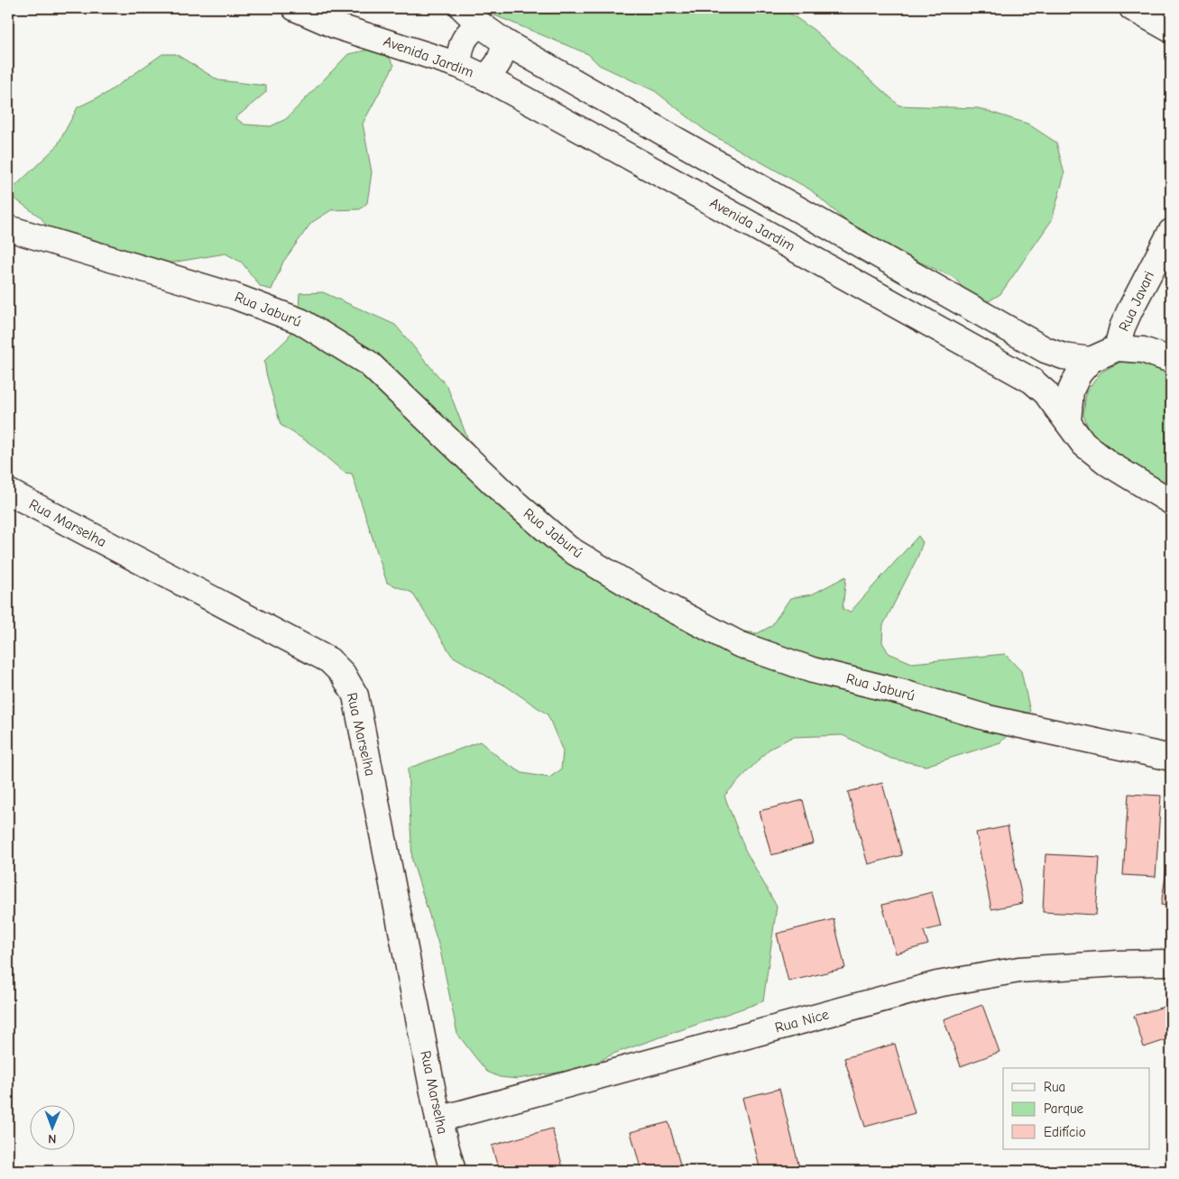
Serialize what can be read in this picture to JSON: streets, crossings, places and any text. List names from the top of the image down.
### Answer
{
  "streets": {
    "street": [
      "Avenida Jardim",
      "Rua Javari",
      "Rua Jaburú",
      "Rua Marselha",
      "Rua Nice"
    ]
  },
  "crossings": [
    ["Rua Marselha", "Rua Nice"]
  ],
  "legend": ["Rua", "Parque", "Edifício"],
  "north": "bottom"
}
